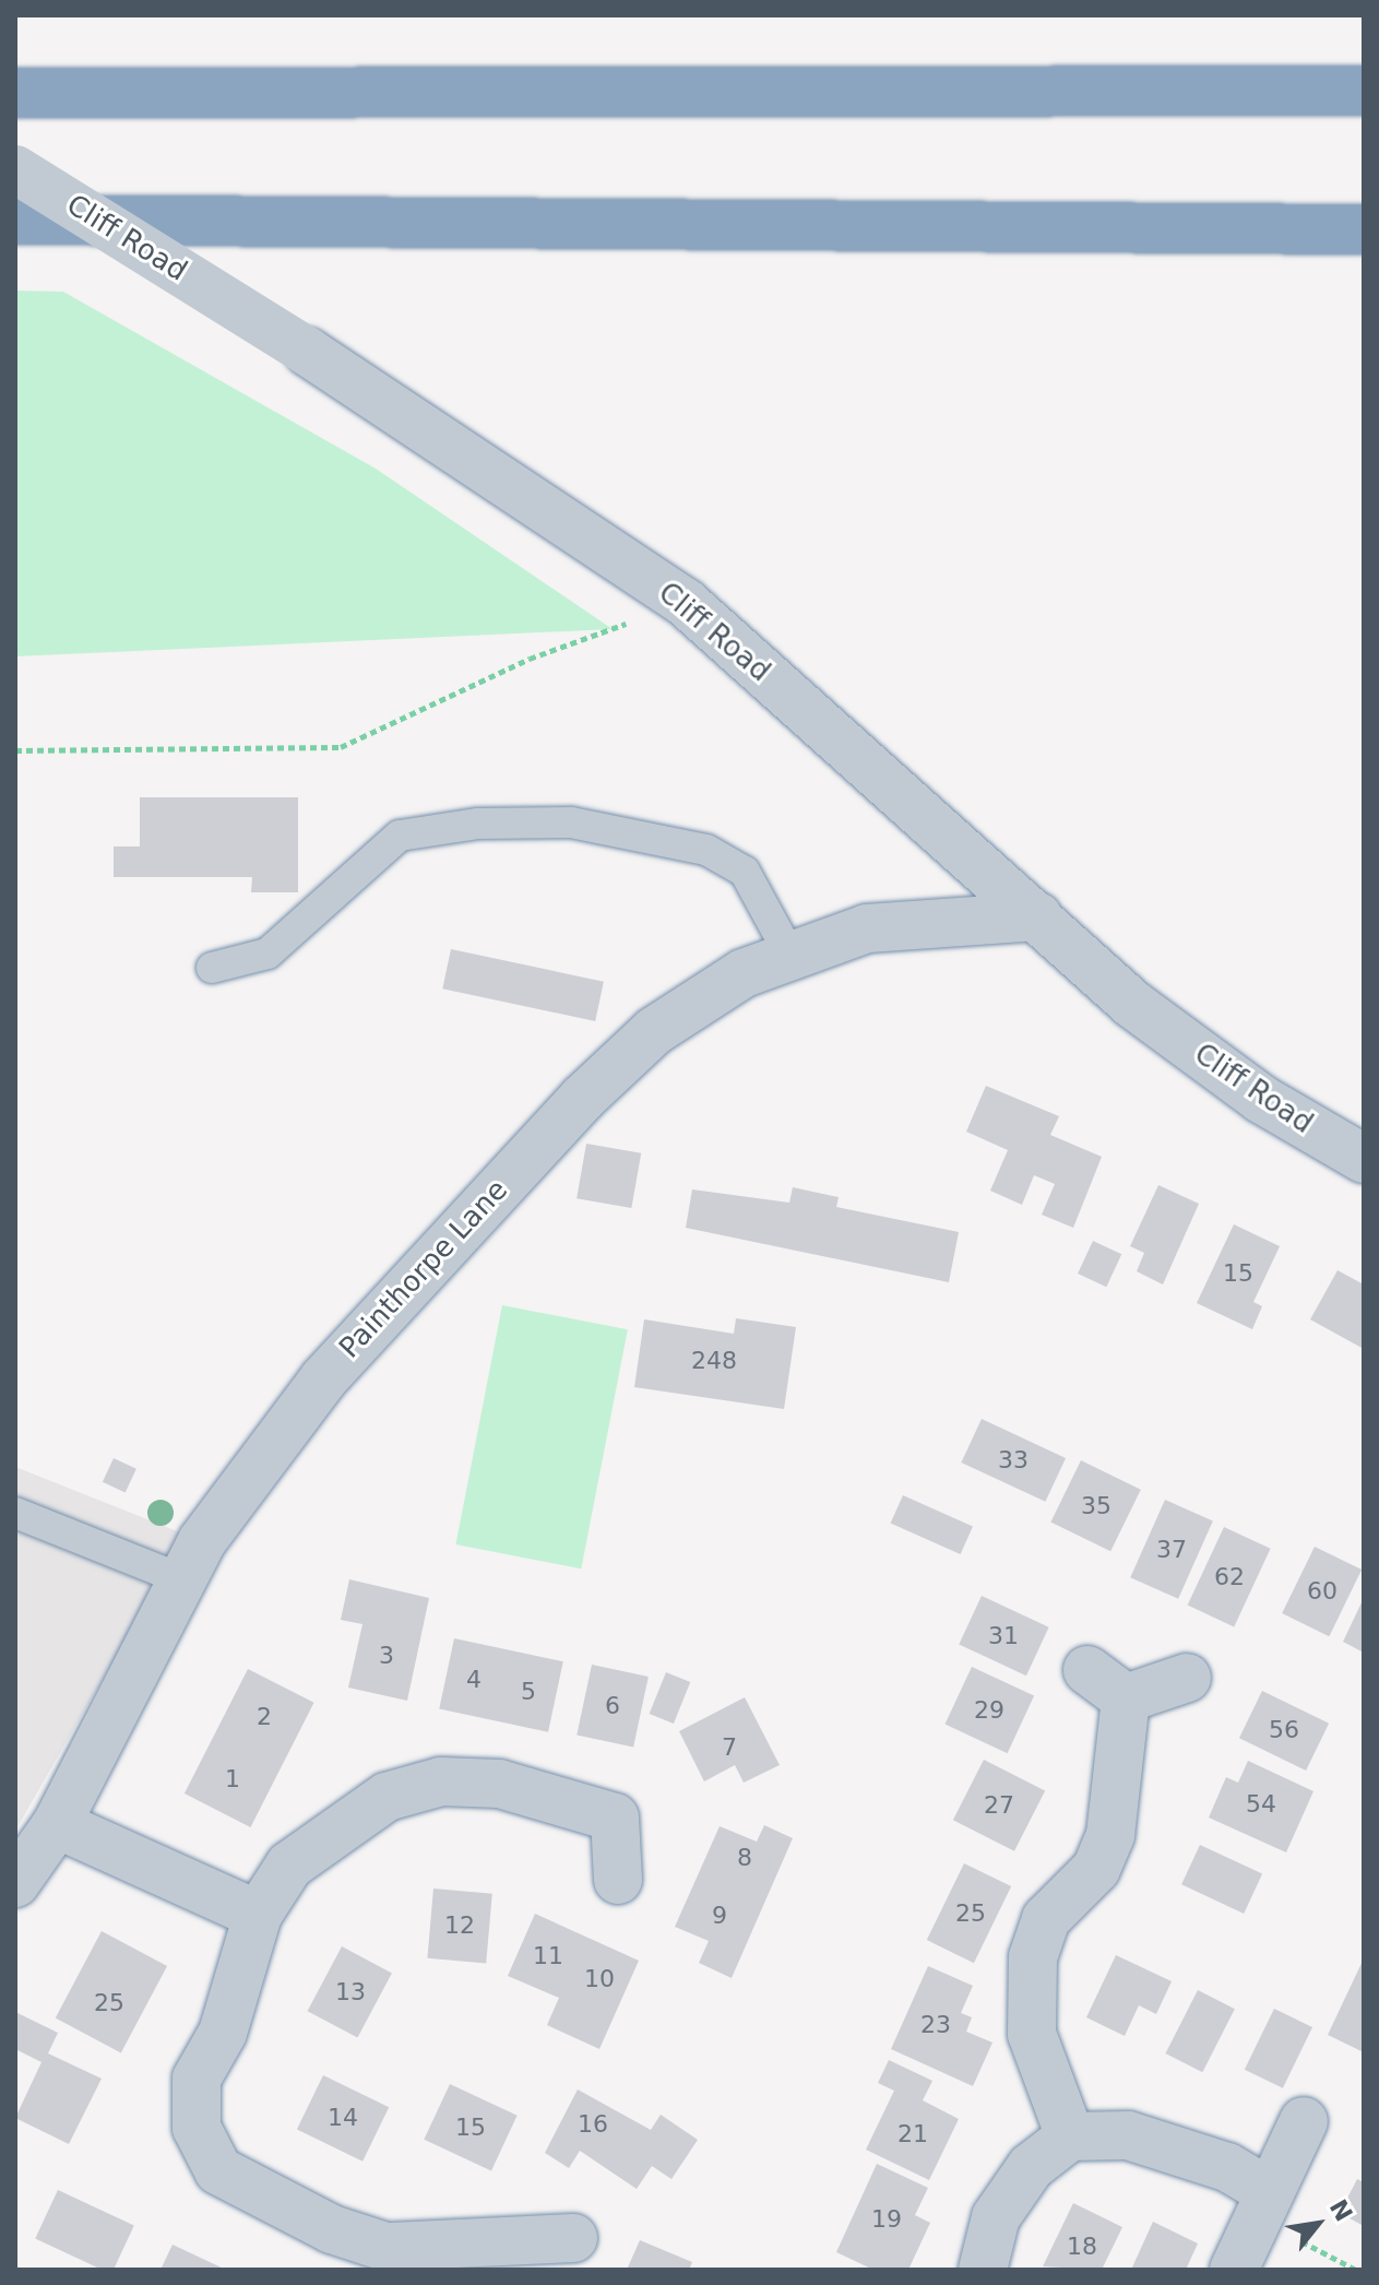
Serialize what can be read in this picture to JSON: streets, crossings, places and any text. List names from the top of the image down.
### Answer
{
  "streets": {
    "street": ["Cliff Road", "Painthorpe Lane"]
  },
  "crossings": [
    ["Cliff Road", "Painthorpe Lane"]
  ],
  "house_numbers": [
    "15",
    "248",
    "33",
    "35",
    "37",
    "62",
    "60",
    "31",
    "3",
    "4",
    "5",
    "6",
    "29",
    "2",
    "56",
    "7",
    "1",
    "54",
    "27",
    "8",
    "25",
    "9",
    "12",
    "11",
    "10",
    "13",
    "25",
    "23",
    "14",
    "16",
    "15",
    "21",
    "19",
    "18"
  ],
  "north": "top right"
}
